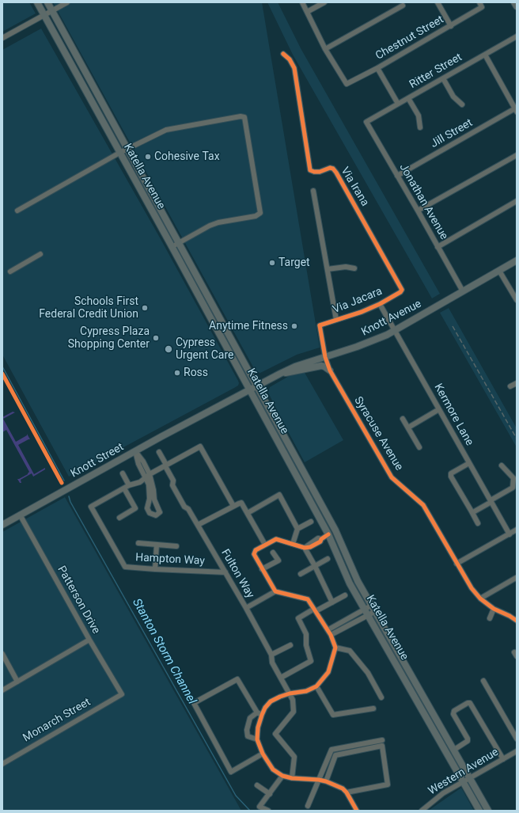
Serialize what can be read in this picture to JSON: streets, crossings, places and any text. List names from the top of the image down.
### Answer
{
  "streets": {
    "main road": ["Katella Avenue", "Knott Avenue", "Knott Street"],
    "street": [
      "Chestnut Street",
      "Ritter Street",
      "Jill Street",
      "Via Irana",
      "Jonathan Avenue",
      "Via Jacara",
      "Kermore Lane",
      "Syracuse Avenue",
      "Hampton Way",
      "Fulton Way",
      "Patterson Drive",
      "Monarch Street",
      "Western Avenue"
    ]
  },
  "crossings": [
    ["Ritter Street", "Jonathan Avenue"],
    ["Jill Street", "Jonathan Avenue"],
    ["Katella Avenue", "Knott Avenue"],
    ["Katella Avenue", "Western Avenue"],
    ["Via Irana", "Via Jacara"],
    ["Jonathan Avenue", "Knott Avenue"],
    ["Via Jacara", "Kermore Lane"],
    ["Via Jacara", "Syracuse Avenue"],
    ["Knott Avenue", "Kermore Lane"],
    ["Knott Avenue", "Syracuse Avenue"],
    ["Knott Avenue", "Knott Street"],
    ["Knott Street", "Patterson Drive"],
    ["Hampton Way", "Fulton Way"],
    ["Patterson Drive", "Monarch Street"]
  ],
  "water": ["Stanton Storm Channel"],
  "places": [
    "Cohesive Tax",
    "Target",
    "Schools First Federal Credit Union",
    "Anytime Fitness",
    "Cypress Plaza Shopping Center",
    "Cypress Urgent Care",
    "Ross"
  ]
}
